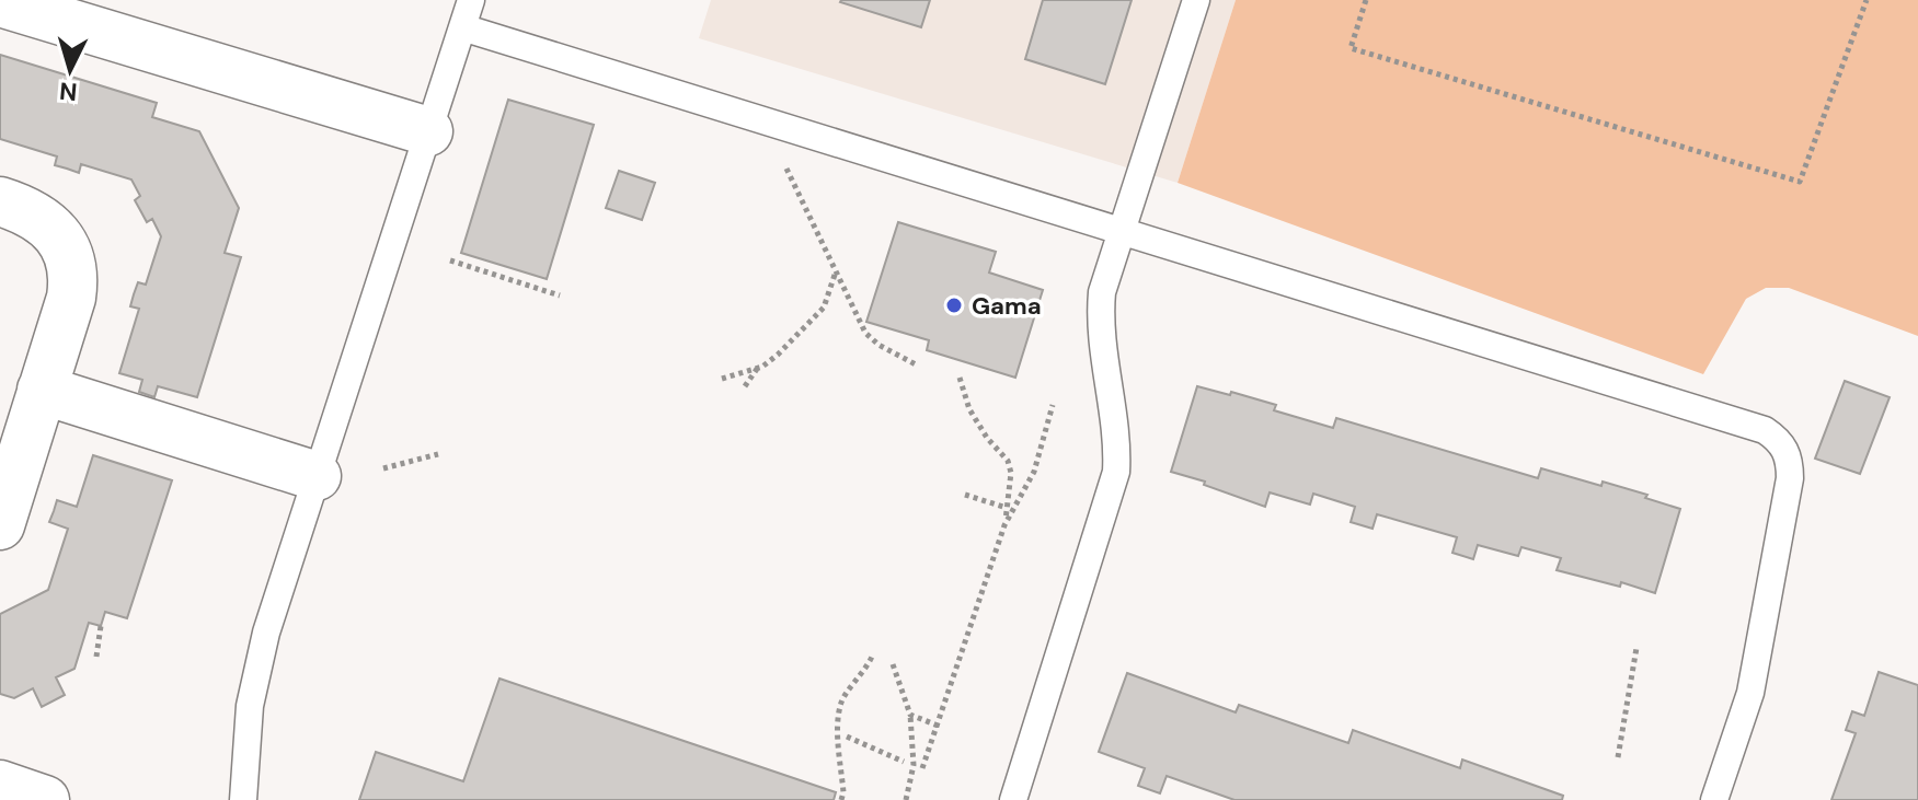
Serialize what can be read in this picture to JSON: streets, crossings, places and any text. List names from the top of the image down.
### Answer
{
  "places": ["Gama"],
  "north": "bottom"
}
